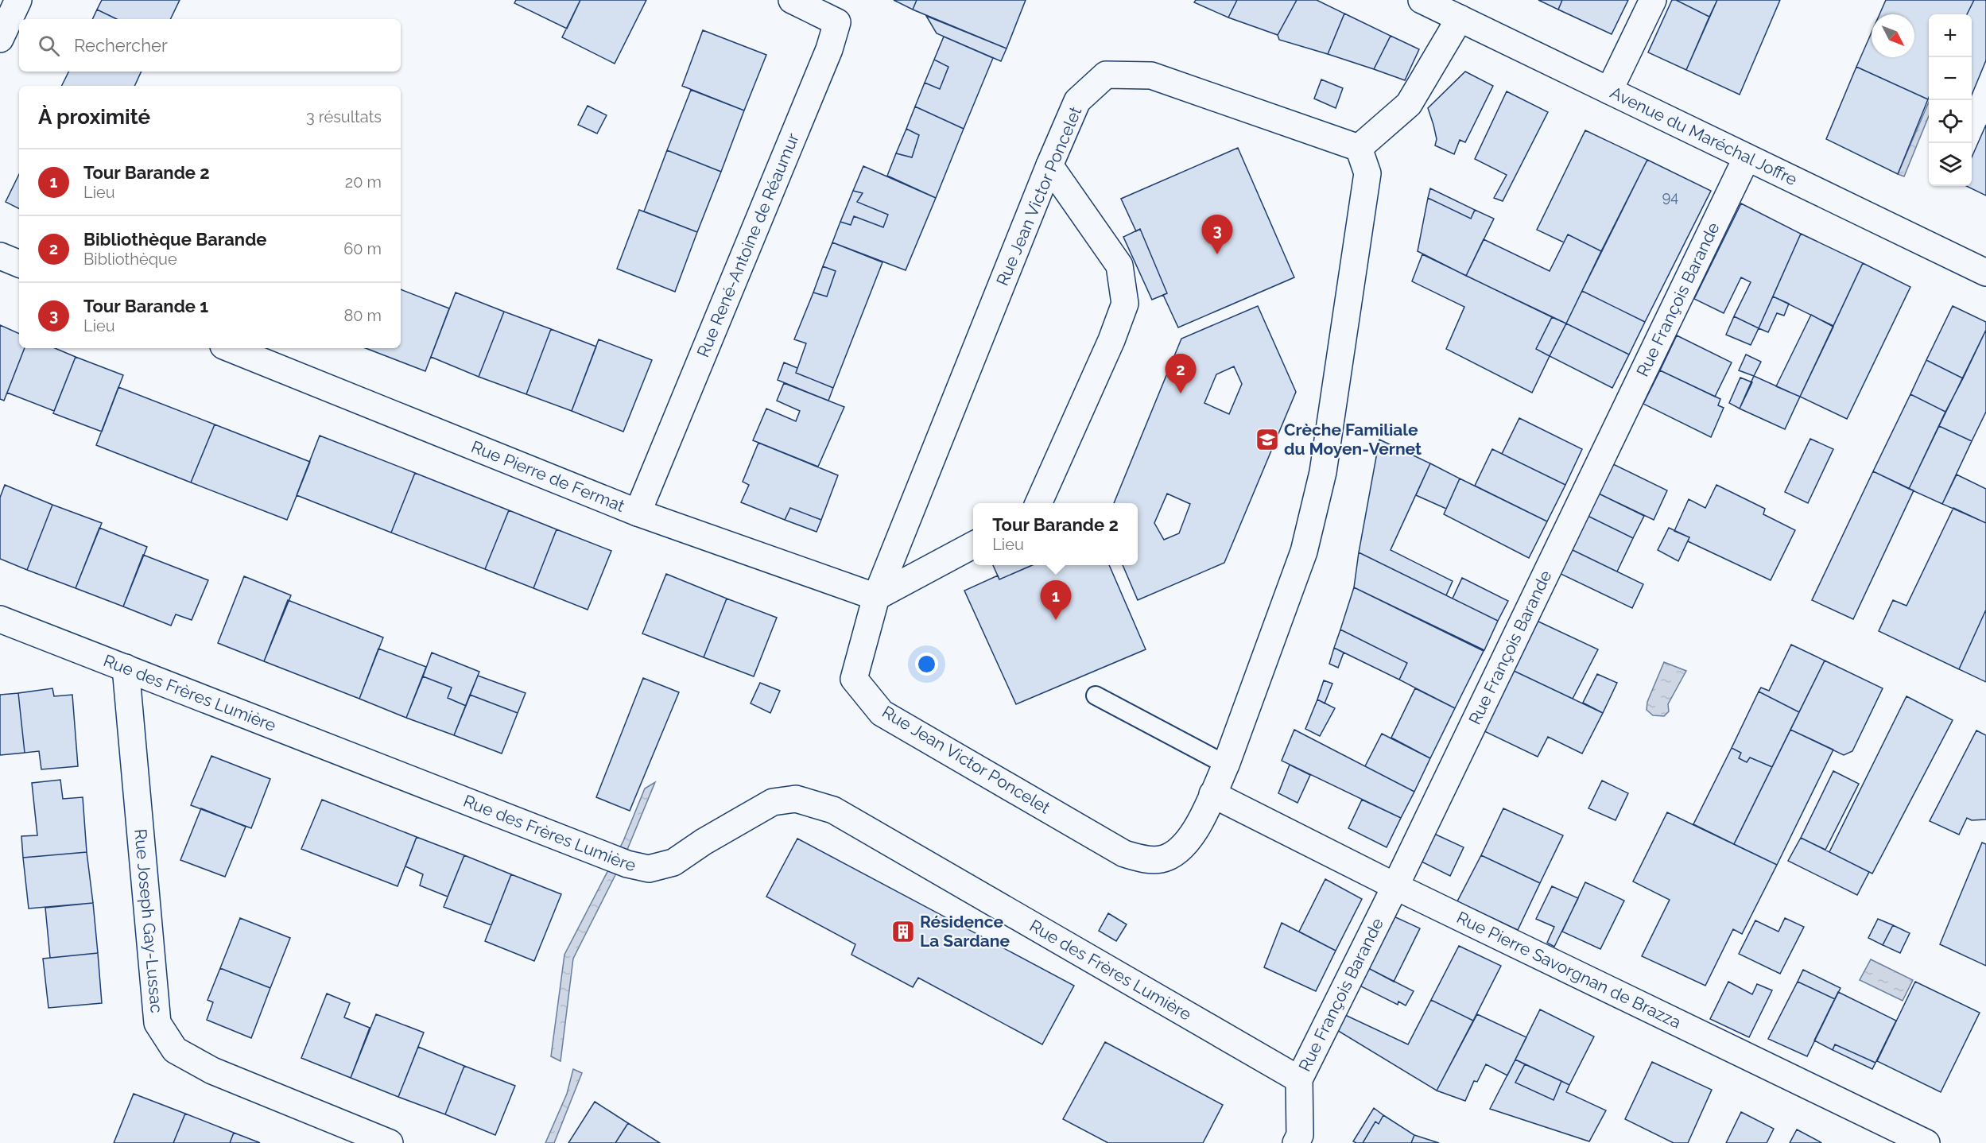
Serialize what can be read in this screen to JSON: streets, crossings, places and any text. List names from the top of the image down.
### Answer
{
  "streets": {
    "street": [
      "Avenue du Maréchal Joffre",
      "Rue Jean Victor Poncelet",
      "Rue René-Antoine de Réaumur",
      "Rue François Barande",
      "Rue Pierre de Fermat",
      "Rue des Frères Lumière",
      "Rue Joseph Gay-Lussac",
      "Rue Pierre Savorgnan de Brazza"
    ]
  },
  "crossings": [
    ["Avenue du Maréchal Joffre", "Rue François Barande"],
    ["Rue Jean Victor Poncelet", "Rue Pierre de Fermat"],
    ["Rue Jean Victor Poncelet", "Rue Pierre Savorgnan de Brazza"],
    ["Rue René-Antoine de Réaumur", "Rue Pierre de Fermat"],
    ["Rue François Barande", "Rue des Frères Lumière"],
    ["Rue François Barande", "Rue Pierre Savorgnan de Brazza"],
    ["Rue des Frères Lumière", "Rue Joseph Gay-Lussac"]
  ],
  "places": {
    "school or university": ["Crèche Familiale du Moyen-Vernet"],
    "building": ["Résidence La Sardane"]
  },
  "house_numbers": ["94"],
  "north": "bottom right",
  "page": {
    "map_buttons": ["+", "−"],
    "search": "Rechercher",
    "heading": ["À proximité", "3 résultats"],
    "list": [
      {
        "mark": "1",
        "name": "Tour Barande 2",
        "note": "Lieu",
        "value": "20 m"
      },
      {
        "mark": "2",
        "name": "Bibliothèque Barande",
        "note": "Bibliothèque",
        "value": "60 m"
      },
      {
        "mark": "3",
        "name": "Tour Barande 1",
        "note": "Lieu",
        "value": "80 m"
      }
    ],
    "pins": ["3", "2", "1"],
    "popup": ["Tour Barande 2", "Lieu"]
  }
}
